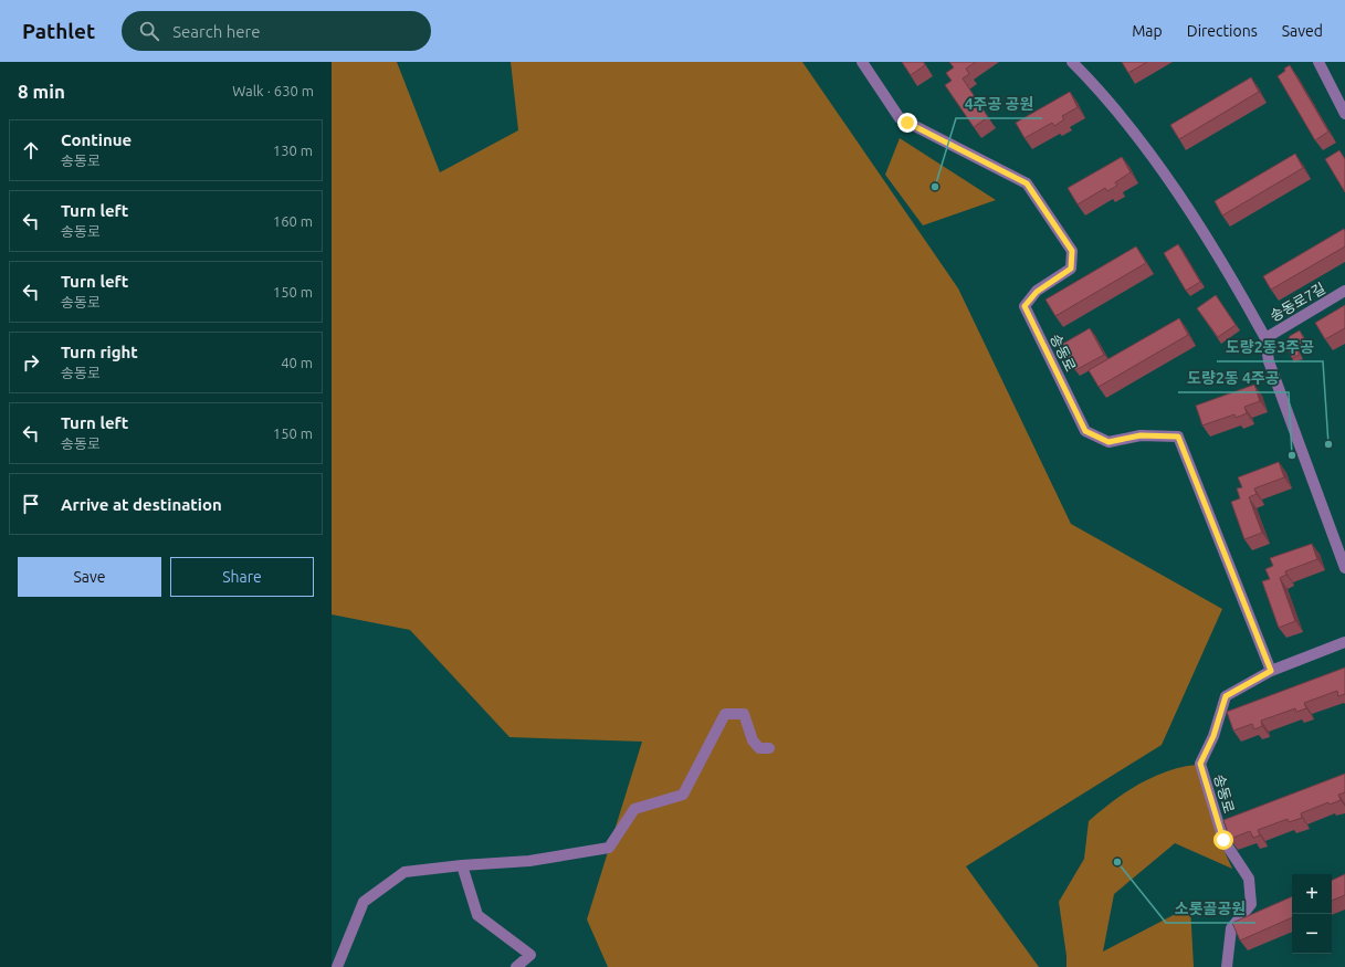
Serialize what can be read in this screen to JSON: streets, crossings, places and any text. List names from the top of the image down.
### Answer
{
  "streets": {
    "street": ["송동로7길", "송동로"]
  },
  "places": [
    "4주공 공원",
    "도량2동3주공",
    "도량2동 4주공",
    "소롯골공원"
  ],
  "page": {
    "header": "Pathlet",
    "search": "Search here",
    "nav": ["Map", "Directions", "Saved"],
    "heading": ["8 min", "Walk · 630 m"],
    "list": [
      ["Continue", "송동로", "130 m"],
      ["Turn left", "송동로", "160 m"],
      ["Turn left", "송동로", "150 m"],
      ["Turn right", "송동로", "40 m"],
      ["Turn left", "송동로", "150 m"],
      "Arrive at destination"
    ],
    "buttons": ["Save", "Share"],
    "map_buttons": ["+", "−"]
  }
}
